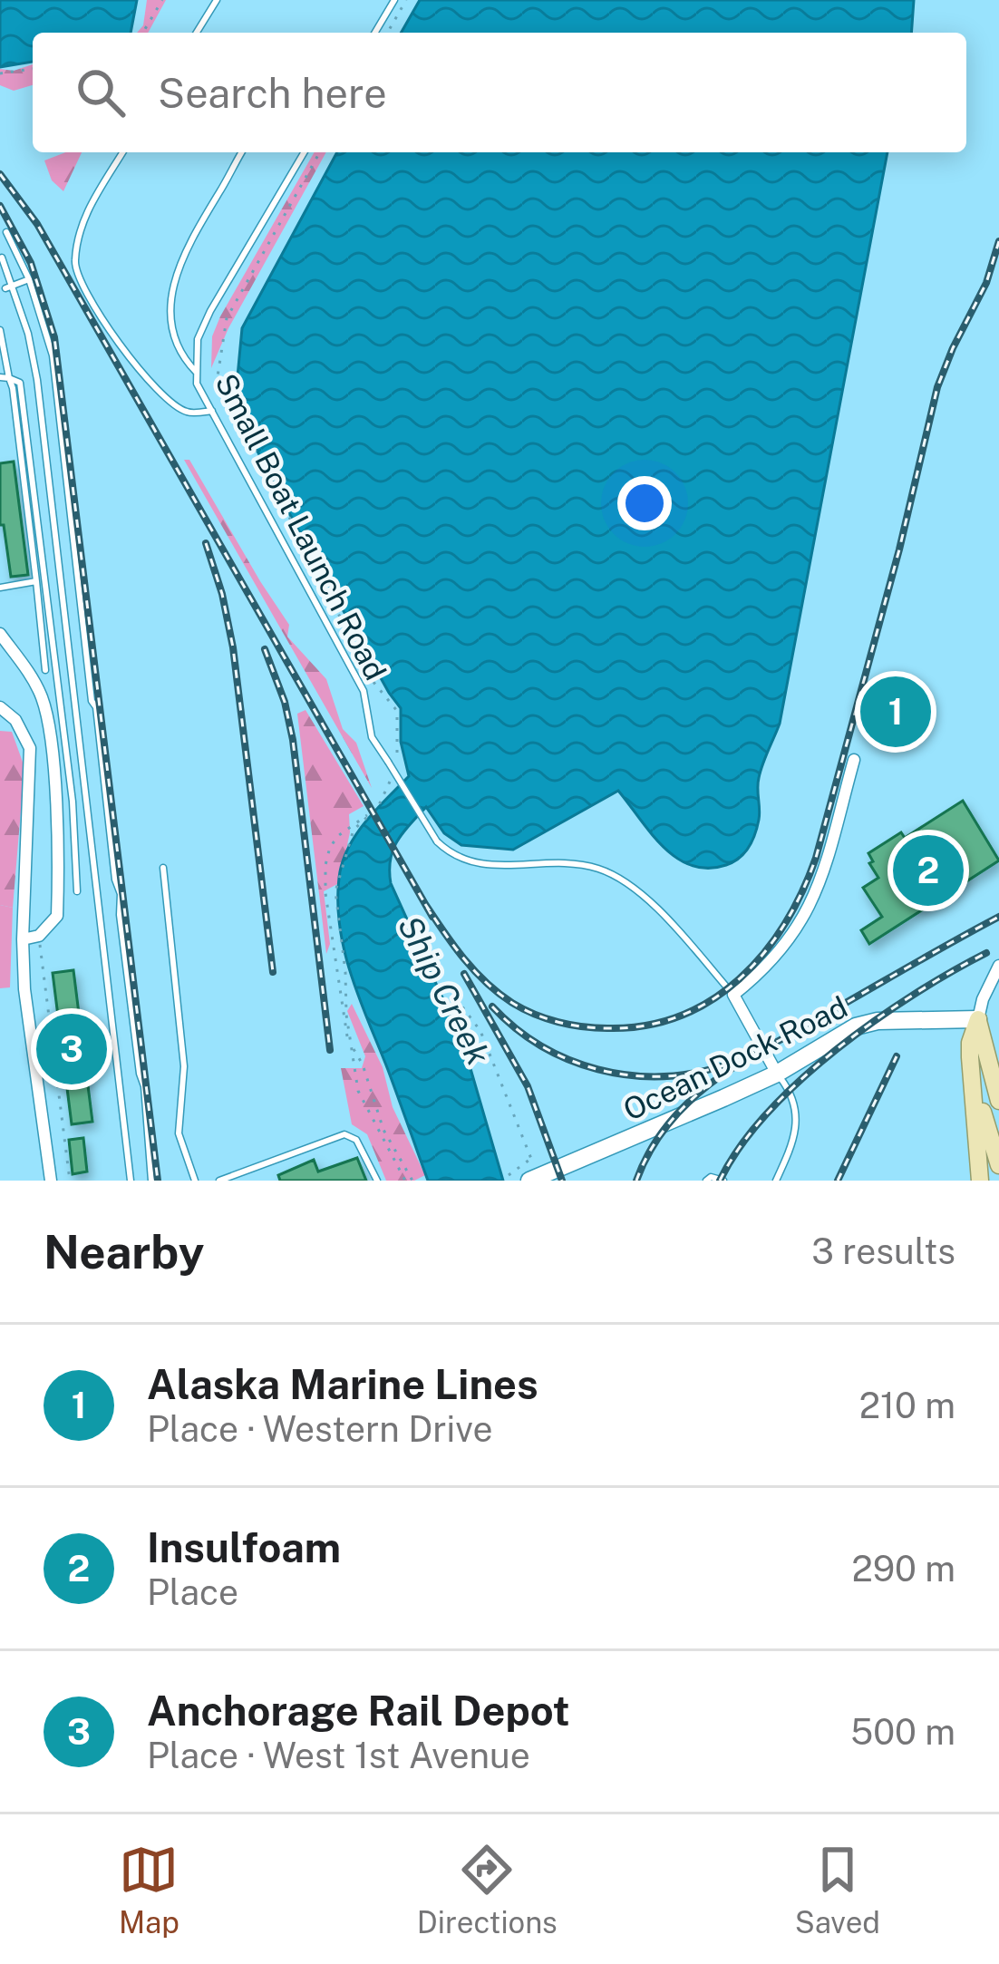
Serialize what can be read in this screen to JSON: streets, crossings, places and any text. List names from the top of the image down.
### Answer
{
  "streets": {
    "street": ["Ocean Dock Road"],
    "lane": ["Small Boat Launch Road"]
  },
  "water": ["Ship Creek"],
  "page": {
    "search": "Search here",
    "pins": ["1", "2", "3"],
    "heading": ["Nearby", "3 results"],
    "list": [
      {
        "mark": "1",
        "name": "Alaska Marine Lines",
        "note": "Place · Western Drive",
        "value": "210 m"
      },
      {
        "mark": "2",
        "name": "Insulfoam",
        "note": "Place",
        "value": "290 m"
      },
      {
        "mark": "3",
        "name": "Anchorage Rail Depot",
        "note": "Place · West 1st Avenue",
        "value": "500 m"
      }
    ],
    "nav": ["Map", "Directions", "Saved"]
  }
}
